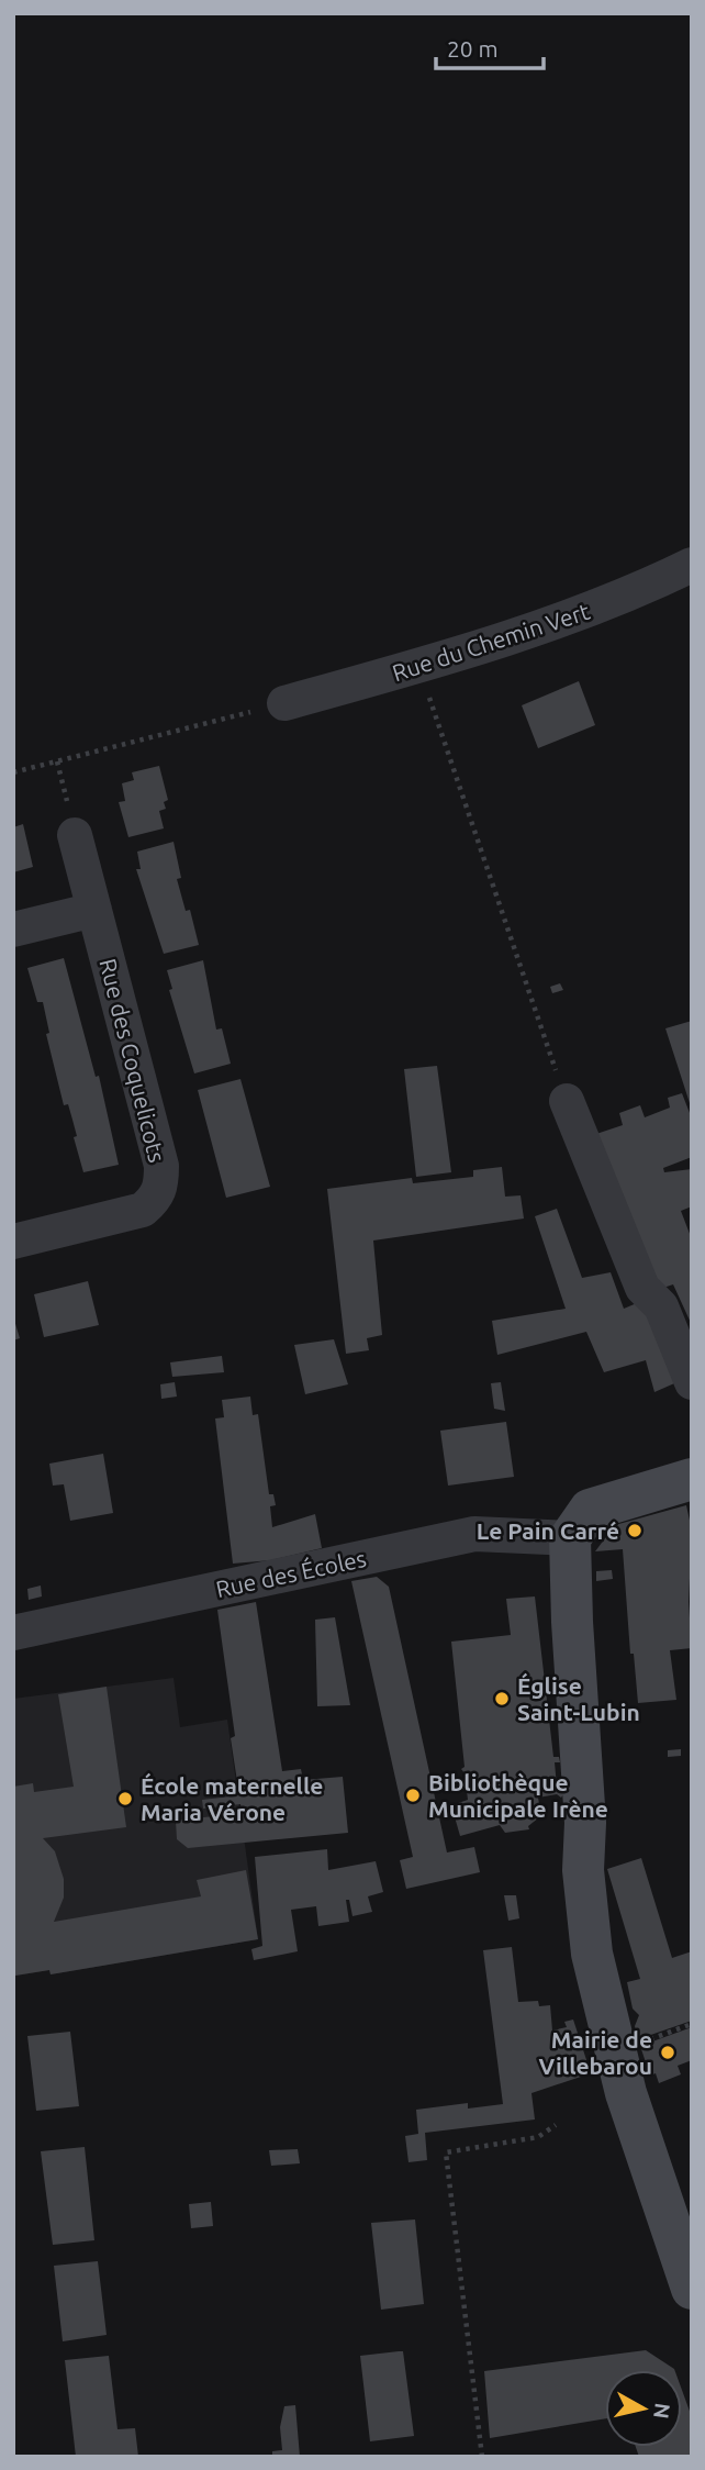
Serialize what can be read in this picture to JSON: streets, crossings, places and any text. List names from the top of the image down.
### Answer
{
  "streets": {
    "street": ["Rue du Chemin Vert", "Rue des Coquelicots", "Rue des Écoles"]
  },
  "places": [
    "Le Pain Carré",
    "Église Saint-Lubin",
    "Bibliothèque Municipale Irène",
    "École maternelle Maria Vérone",
    "Mairie de Villebarou"
  ],
  "scale_bar": "20 m",
  "north": "right"
}
